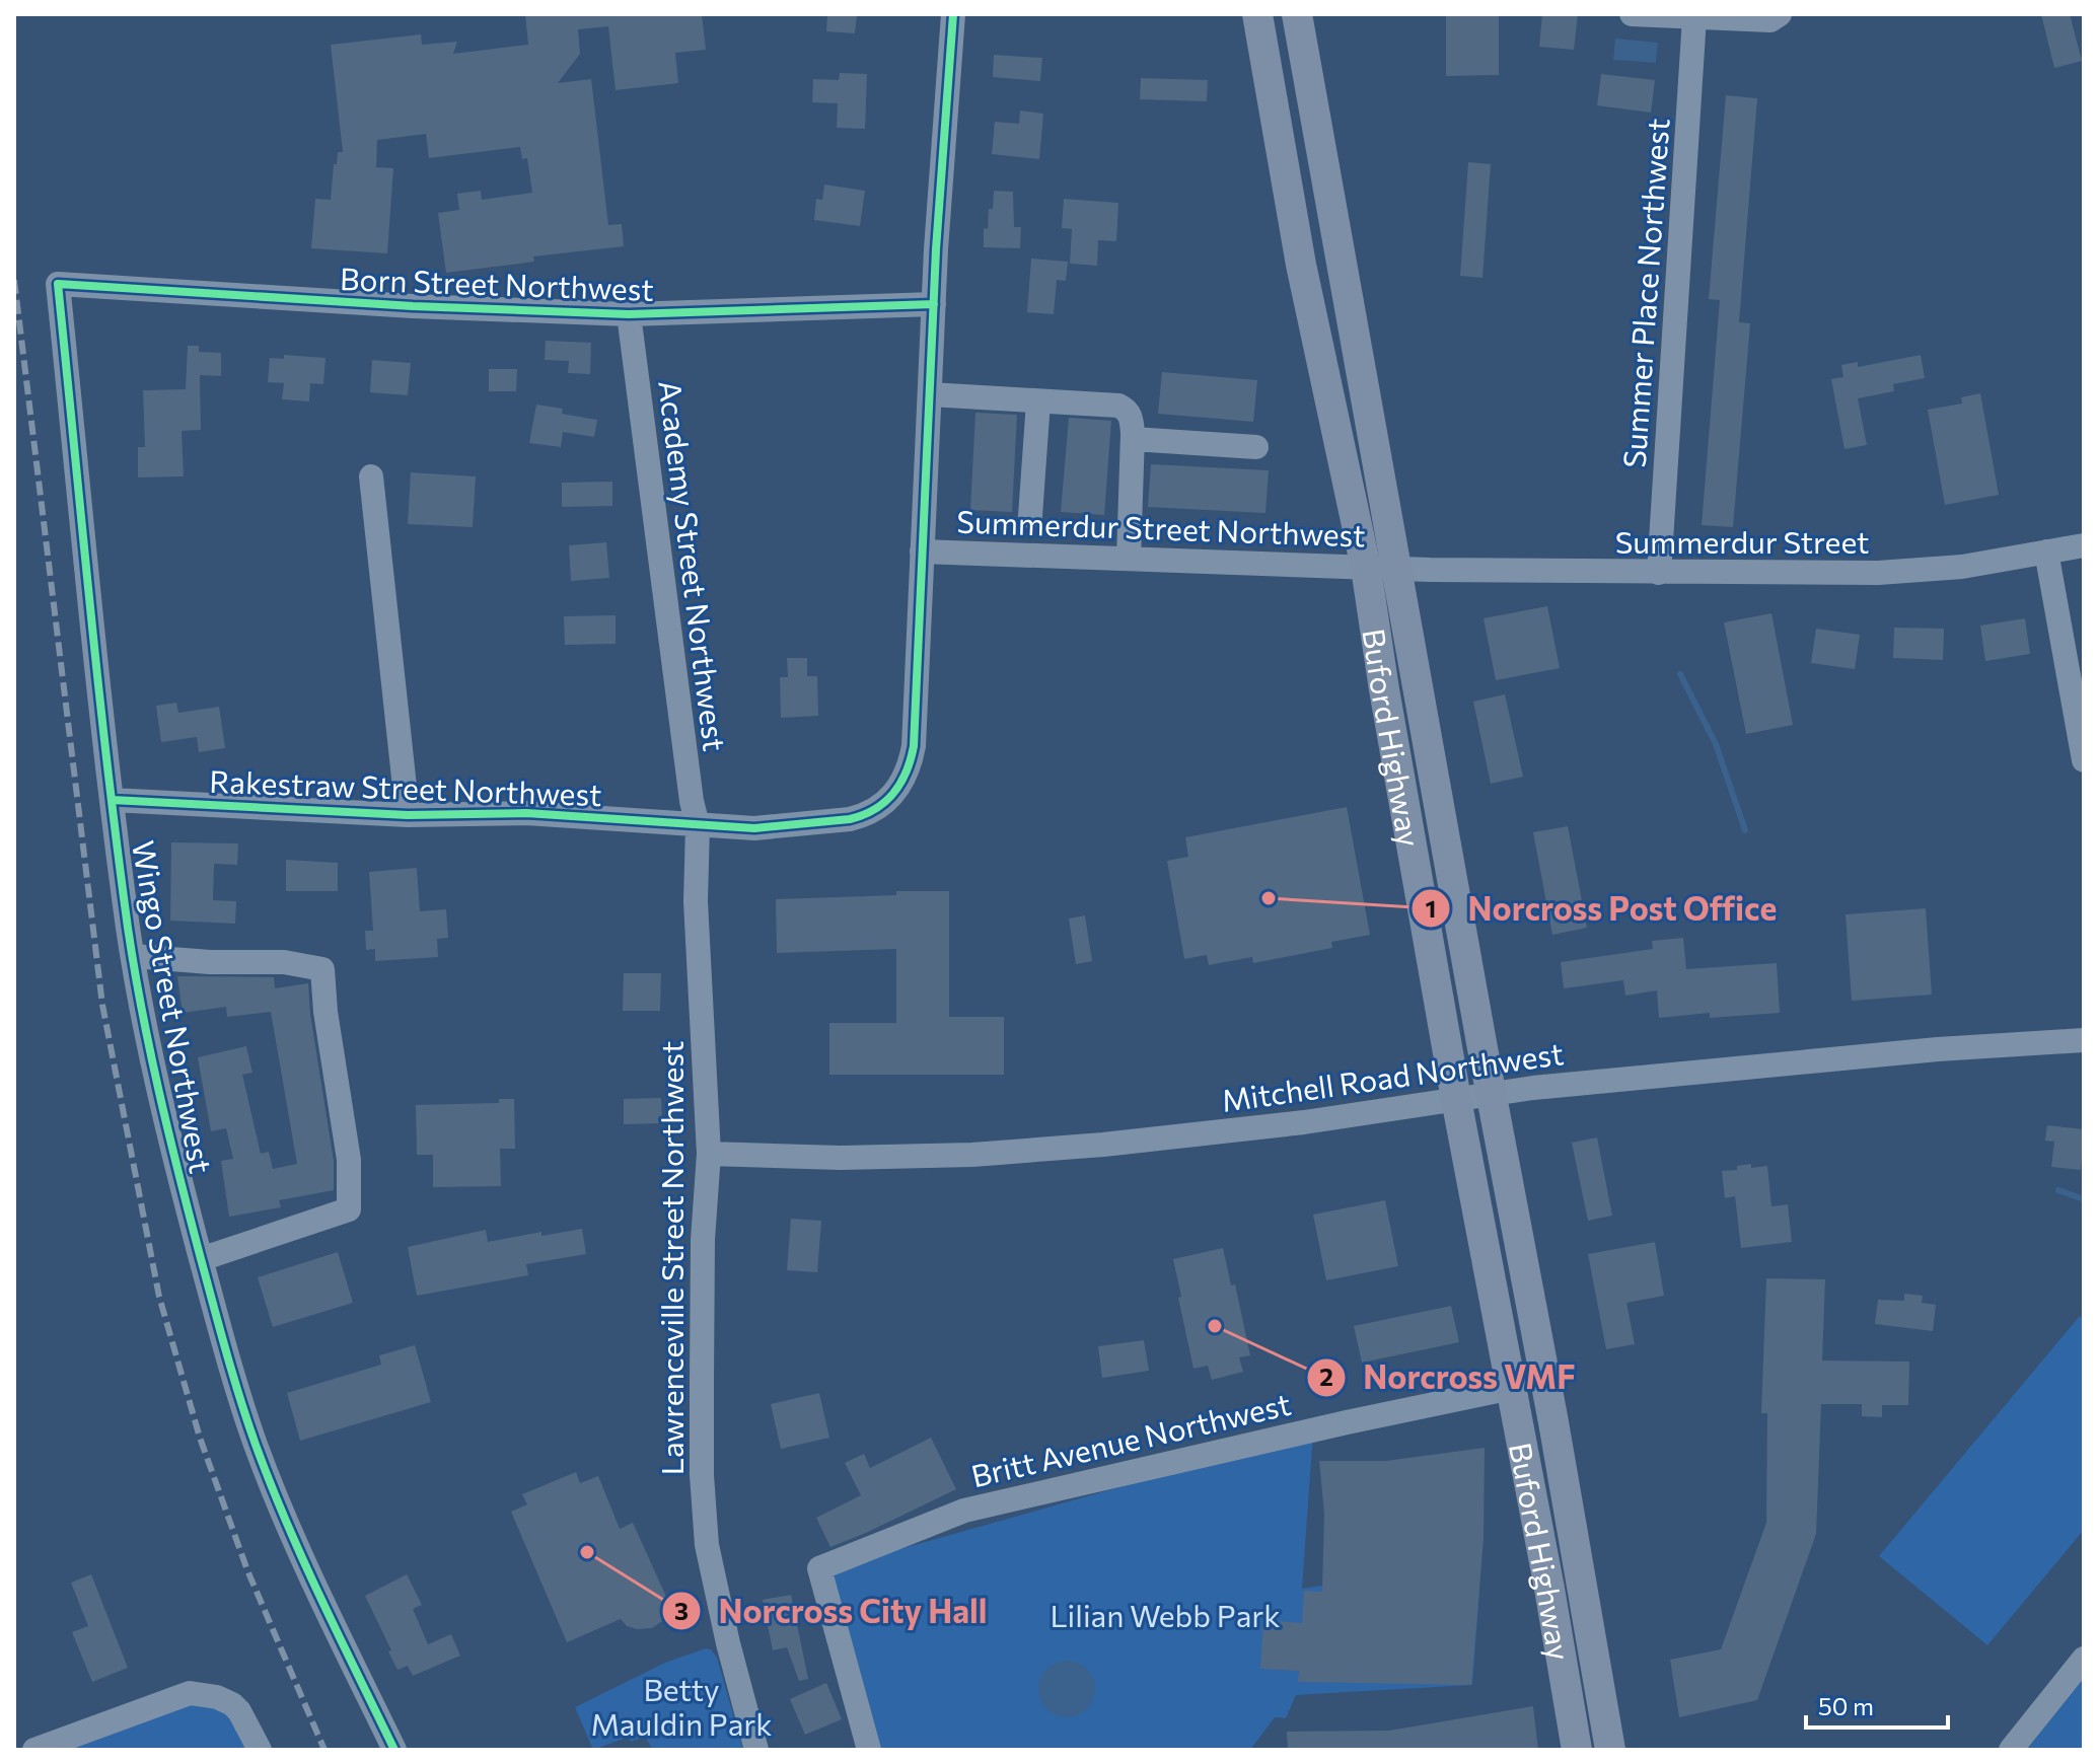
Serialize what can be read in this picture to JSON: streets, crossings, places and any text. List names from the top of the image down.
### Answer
{
  "streets": {
    "main road": ["Buford Highway"],
    "street": [
      "Born Street Northwest",
      "Summer Place Northwest",
      "Summerdur Street Northwest",
      "Summerdur Street",
      "Academy Street Northwest",
      "Rakestraw Street Northwest",
      "Wingo Street Northwest",
      "Mitchell Road Northwest",
      "Lawrenceville Street Northwest",
      "Britt Avenue Northwest"
    ]
  },
  "crossings": [
    ["Born Street Northwest", "Academy Street Northwest"],
    ["Born Street Northwest", "Wingo Street Northwest"],
    ["Summer Place Northwest", "Summerdur Street"],
    ["Summerdur Street Northwest", "Summerdur Street"],
    ["Summerdur Street Northwest", "Buford Highway"],
    ["Summerdur Street", "Buford Highway"],
    ["Academy Street Northwest", "Rakestraw Street Northwest"],
    ["Academy Street Northwest", "Lawrenceville Street Northwest"],
    ["Buford Highway", "Mitchell Road Northwest"],
    ["Buford Highway", "Britt Avenue Northwest"],
    ["Rakestraw Street Northwest", "Wingo Street Northwest"],
    ["Rakestraw Street Northwest", "Lawrenceville Street Northwest"],
    ["Mitchell Road Northwest", "Lawrenceville Street Northwest"]
  ],
  "parks": ["Lilian Webb Park", "Betty Mauldin Park"],
  "places": ["Norcross Post Office", "Norcross VMF", "Norcross City Hall"],
  "scale_bar": "50 m"
}
